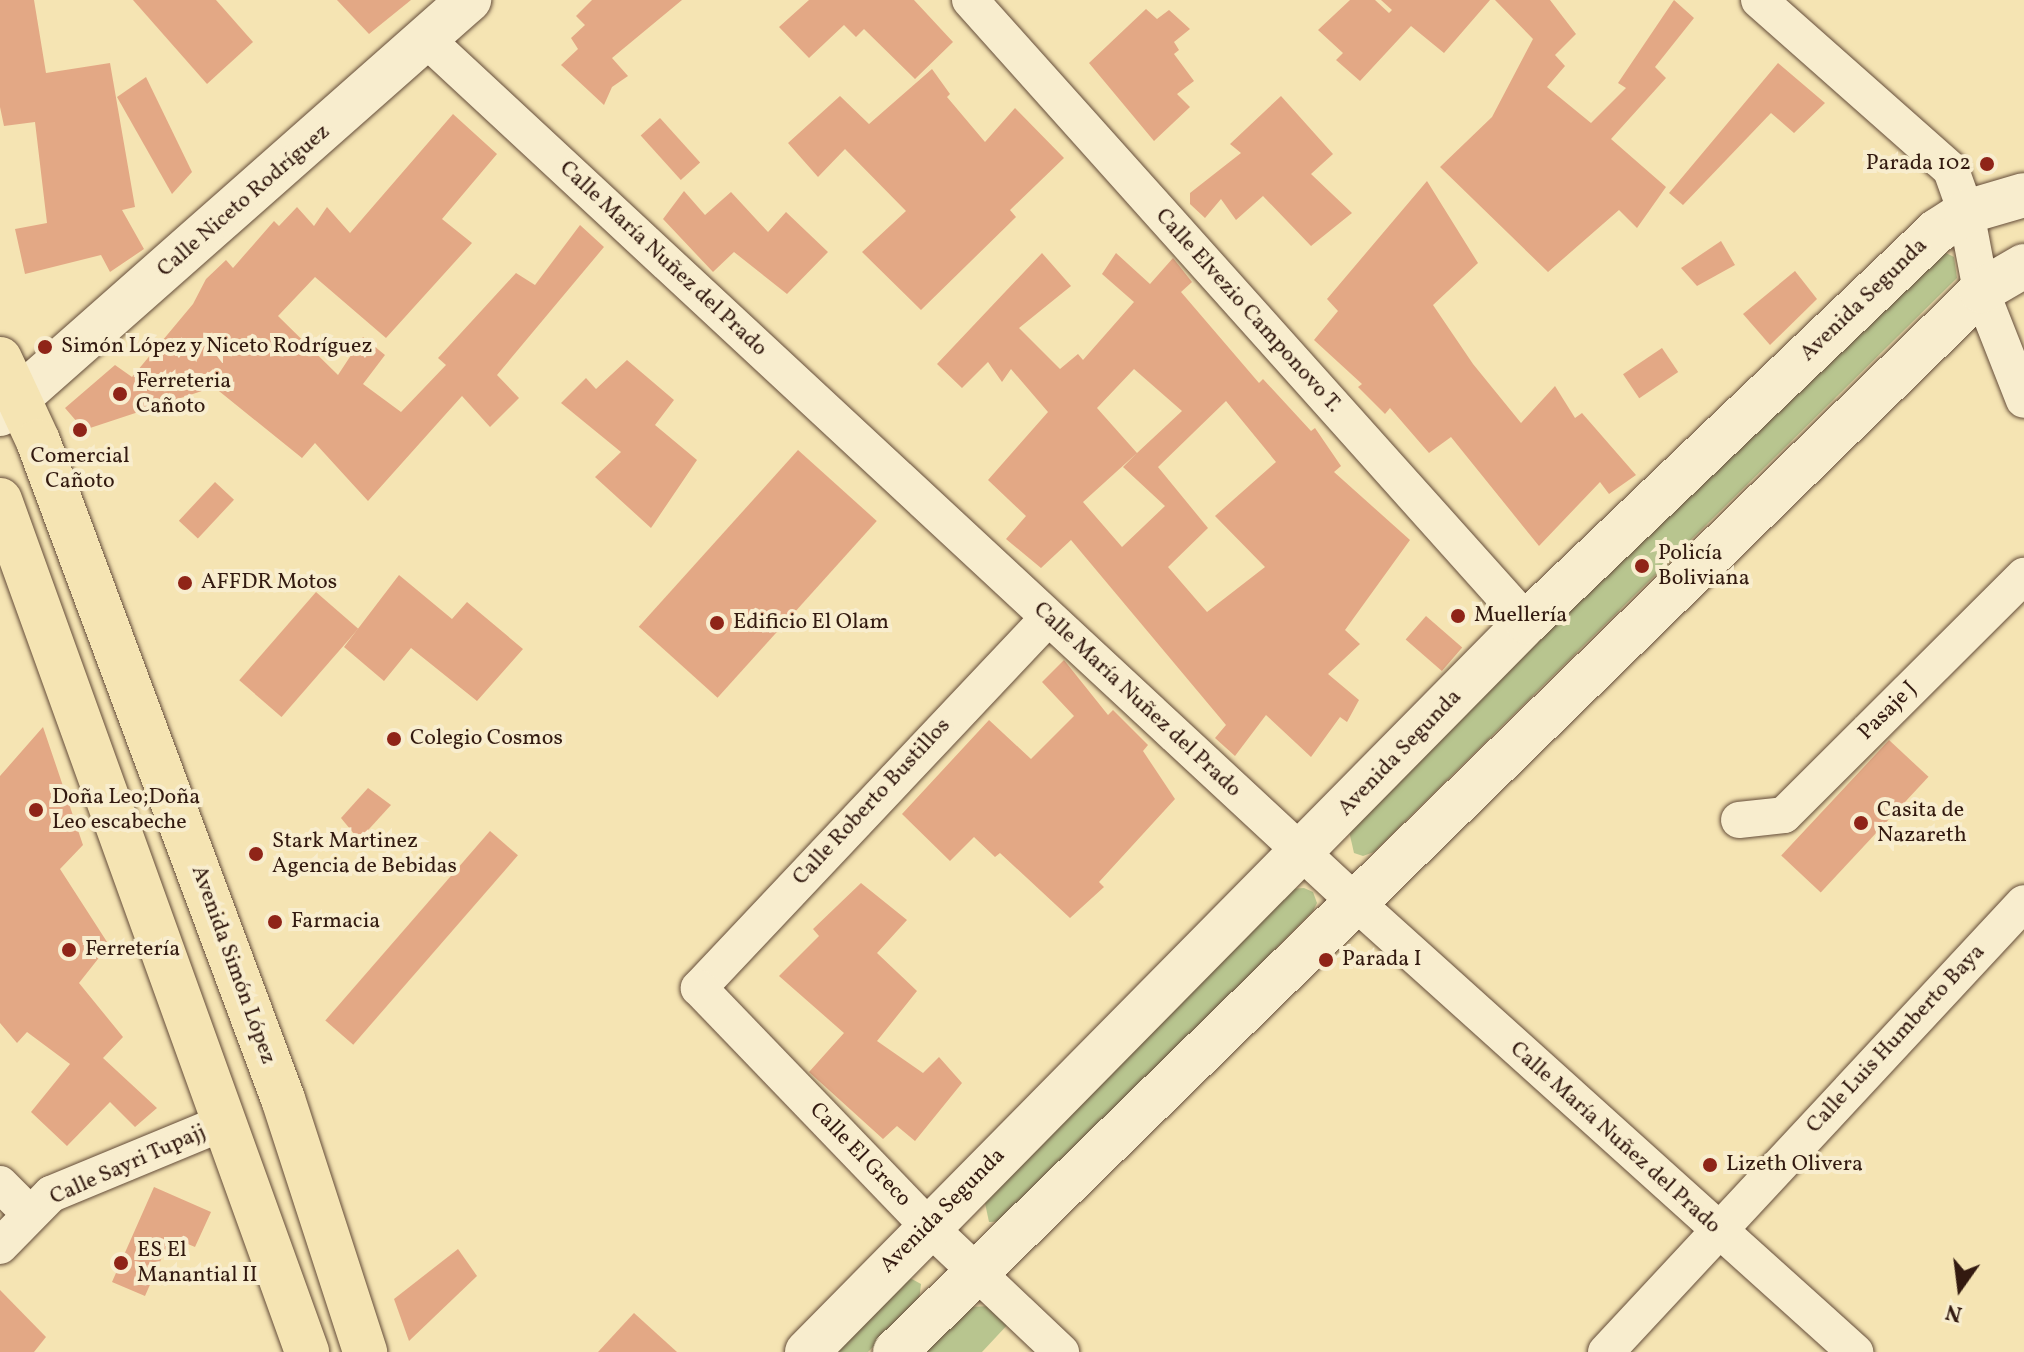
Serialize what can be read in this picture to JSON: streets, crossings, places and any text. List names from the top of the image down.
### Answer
{
  "streets": {
    "main road": ["Calle Niceto Rodríguez", "Avenida Segunda", "Avenida Simón López"],
    "street": [
      "Calle María Nuñez del Prado",
      "Calle Elvezio Camponovo T.",
      "Pasaje J",
      "Calle Roberto Bustillos",
      "Calle Luis Humberto Baya",
      "Calle El Greco",
      "Calle Sayri Tupajj"
    ]
  },
  "crossings": [
    ["Calle Niceto Rodríguez", "Calle María Nuñez del Prado"],
    ["Calle Niceto Rodríguez", "Avenida Simón López"],
    ["Calle María Nuñez del Prado", "Avenida Segunda"],
    ["Calle María Nuñez del Prado", "Calle Roberto Bustillos"],
    ["Calle María Nuñez del Prado", "Calle Luis Humberto Baya"],
    ["Avenida Segunda", "Calle Elvezio Camponovo T."],
    ["Avenida Segunda", "Calle El Greco"],
    ["Calle Roberto Bustillos", "Calle El Greco"]
  ],
  "places": [
    "Parada 102",
    "Simón López y Niceto Rodríguez",
    "Ferreteria Cañoto",
    "Comercial Cañoto",
    "Policía Boliviana",
    "AFFDR Motos",
    "Muellería",
    "Edificio El Olam",
    "Colegio Cosmos",
    "Doña Leo;Doña Leo escabeche",
    "Casita de Nazareth",
    "Stark Martinez Agencia de Bebidas",
    "Farmacia",
    "Ferretería",
    "Parada I",
    "Lizeth Olivera",
    "ES El Manantial II"
  ],
  "north": "bottom"
}
